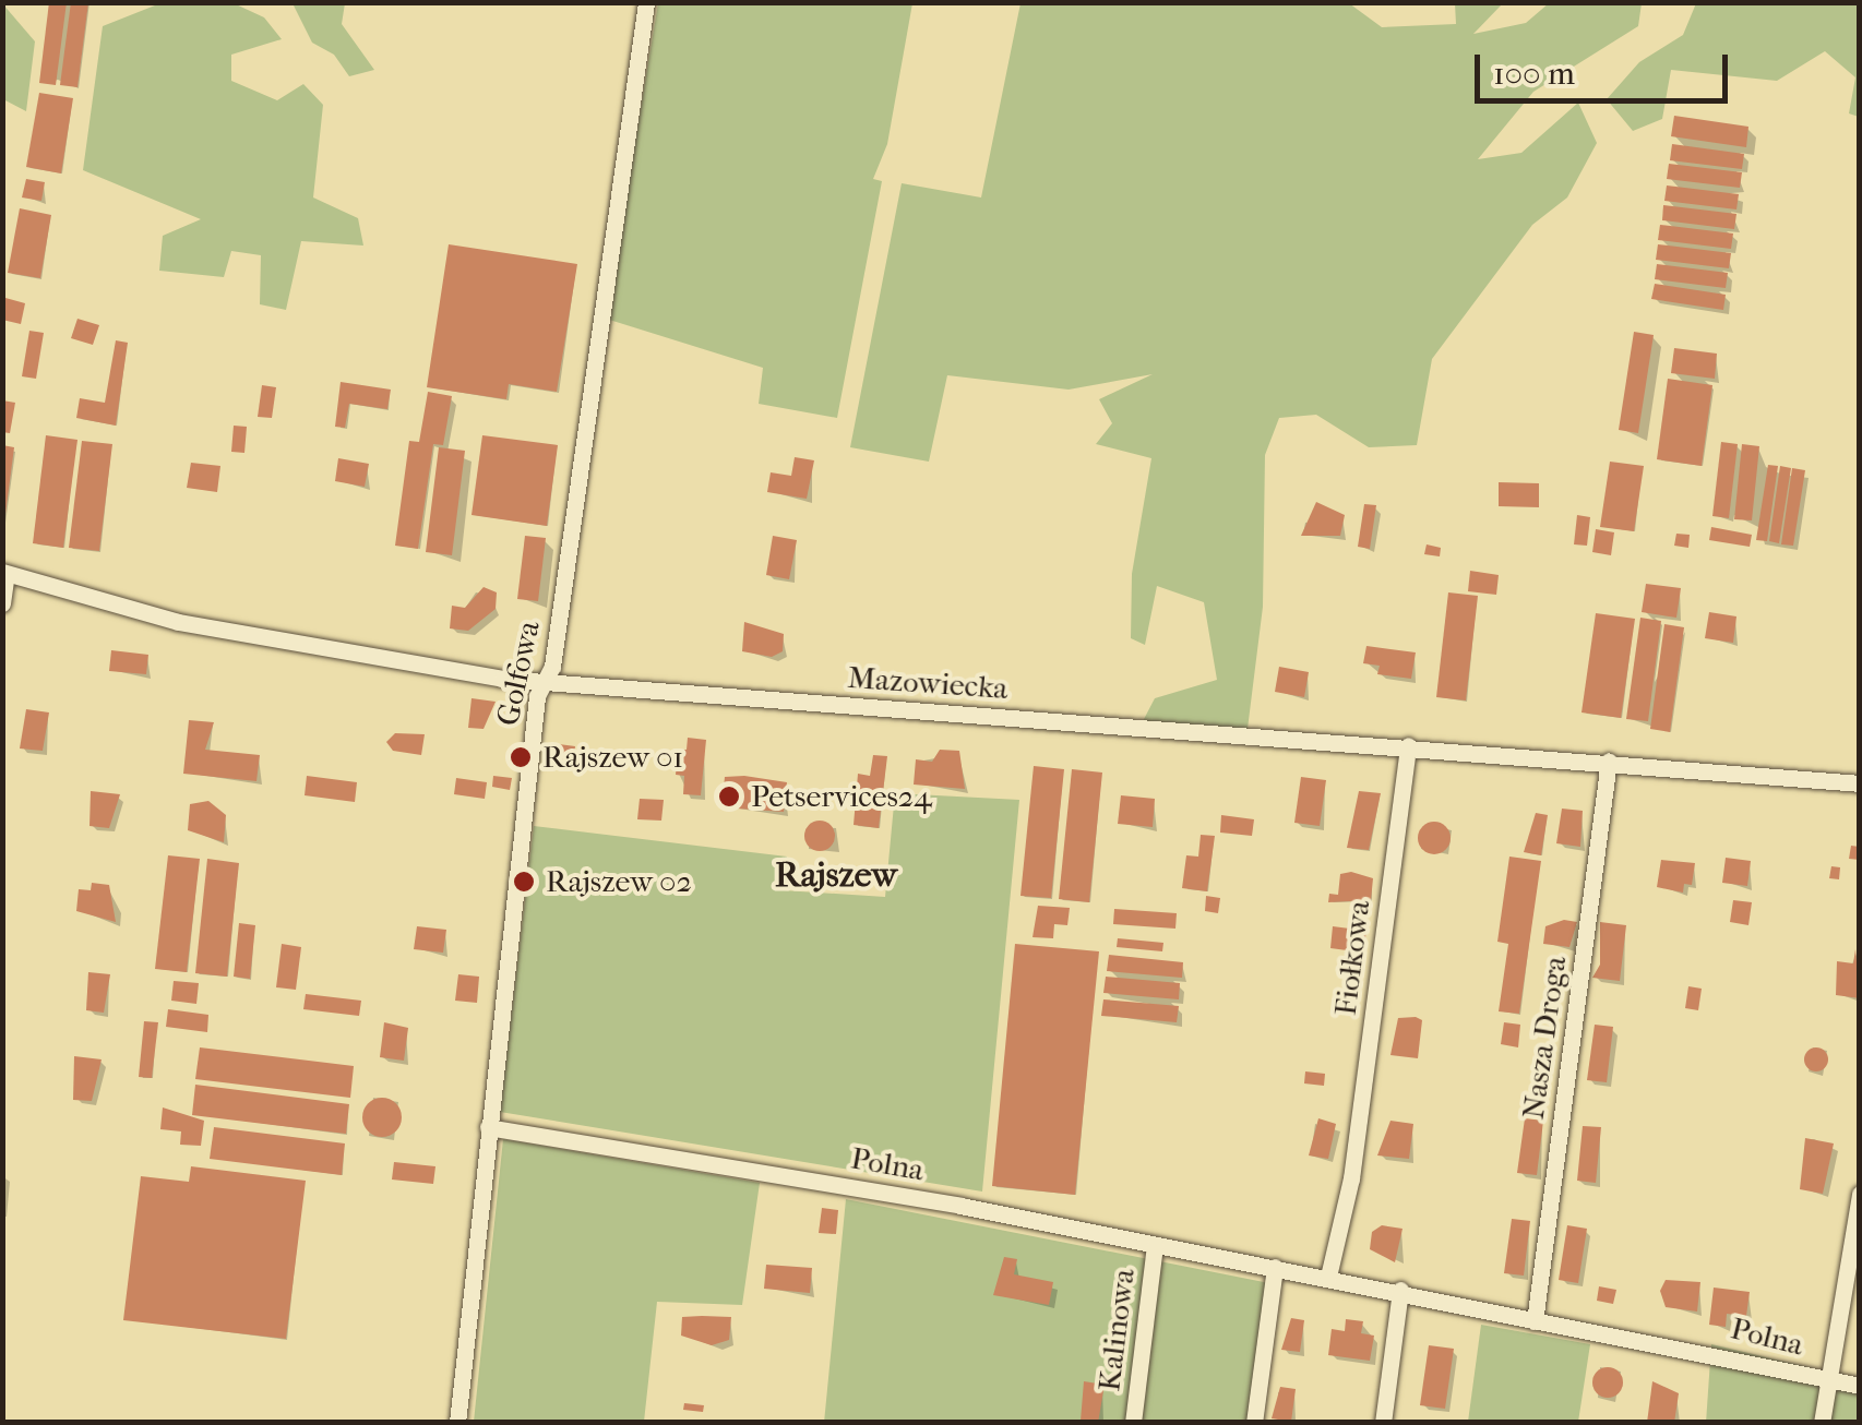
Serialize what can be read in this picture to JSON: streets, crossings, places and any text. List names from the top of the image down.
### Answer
{
  "streets": {
    "street": [
      "Golfowa",
      "Mazowiecka",
      "Fiołkowa",
      "Nasza Droga",
      "Polna",
      "Kalinowa"
    ]
  },
  "crossings": [
    ["Golfowa", "Mazowiecka"],
    ["Golfowa", "Polna"],
    ["Mazowiecka", "Fiołkowa"],
    ["Mazowiecka", "Nasza Droga"],
    ["Fiołkowa", "Polna"],
    ["Nasza Droga", "Polna"],
    ["Polna", "Kalinowa"]
  ],
  "districts": ["Rajszew"],
  "places": ["Rajszew 01", "Petservices24", "Rajszew 02"],
  "scale_bar": "100 m"
}
